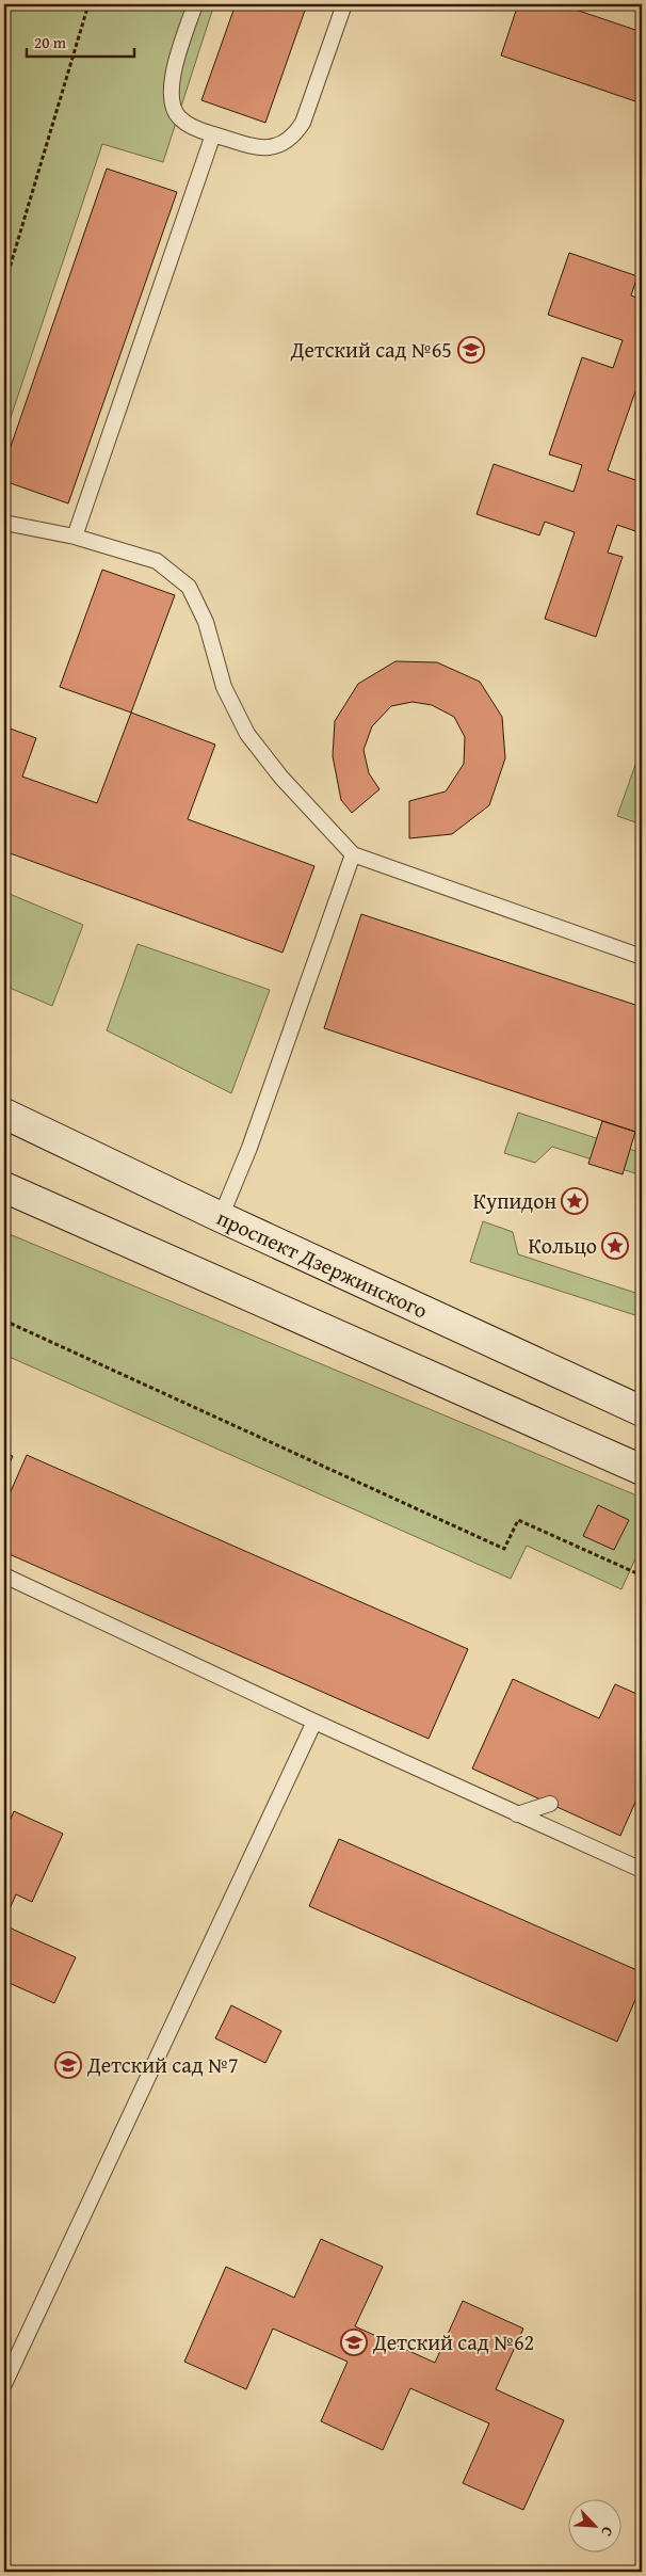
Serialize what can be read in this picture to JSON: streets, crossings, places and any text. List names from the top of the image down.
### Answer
{
  "streets": {
    "street": ["проспект Дзержинского"]
  },
  "places": {
    "school or university": ["Детский сад №65", "Детский сад №7", "Детский сад №62"],
    "place": ["Купидон", "Кольцо"]
  },
  "scale_bar": "20 m",
  "north": "bottom right"
}
